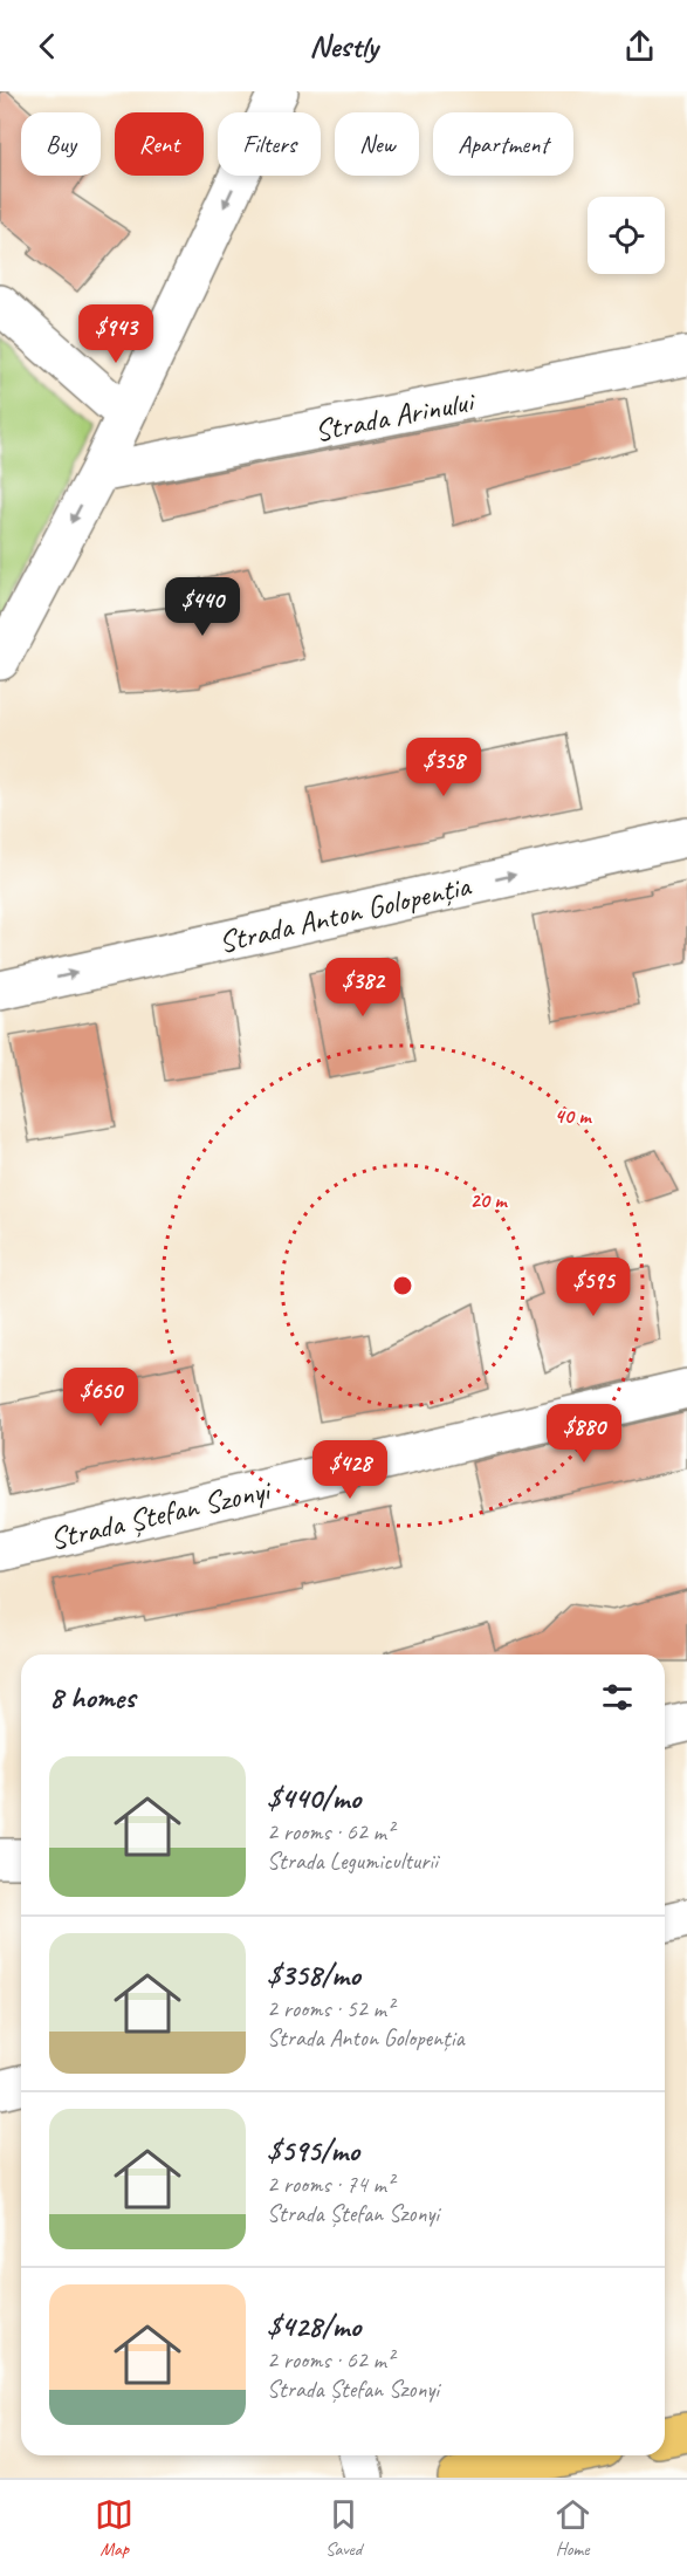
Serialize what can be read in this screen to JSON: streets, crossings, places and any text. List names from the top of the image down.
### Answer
{
  "streets": {
    "street": ["Strada Arinului", "Strada Anton Golopenția", "Strada Ștefan Szonyi"]
  },
  "one_way": ["Strada Anton Golopenția"],
  "page": {
    "header": "Nestly",
    "chip": [
      "Buy",
      "Rent",
      "Filters",
      "New",
      "Apartment"
    ],
    "price": [
      "$943",
      "$440",
      "$358",
      "$382",
      "$595",
      "$650",
      "$880",
      "$428"
    ],
    "heading": "8 homes",
    "list": [
      {
        "name": "$440/mo",
        "note": "2 rooms · 62 m² · Strada Legumiculturii"
      },
      {
        "name": "$358/mo",
        "note": "2 rooms · 52 m² · Strada Anton Golopenția"
      },
      {
        "name": "$595/mo",
        "note": "2 rooms · 74 m² · Strada Ștefan Szonyi"
      },
      {
        "name": "$428/mo",
        "note": "2 rooms · 62 m² · Strada Ștefan Szonyi"
      }
    ],
    "tabs": ["Map", "Saved", "Home"]
  },
  "rings": ["40 m", "20 m"]
}
